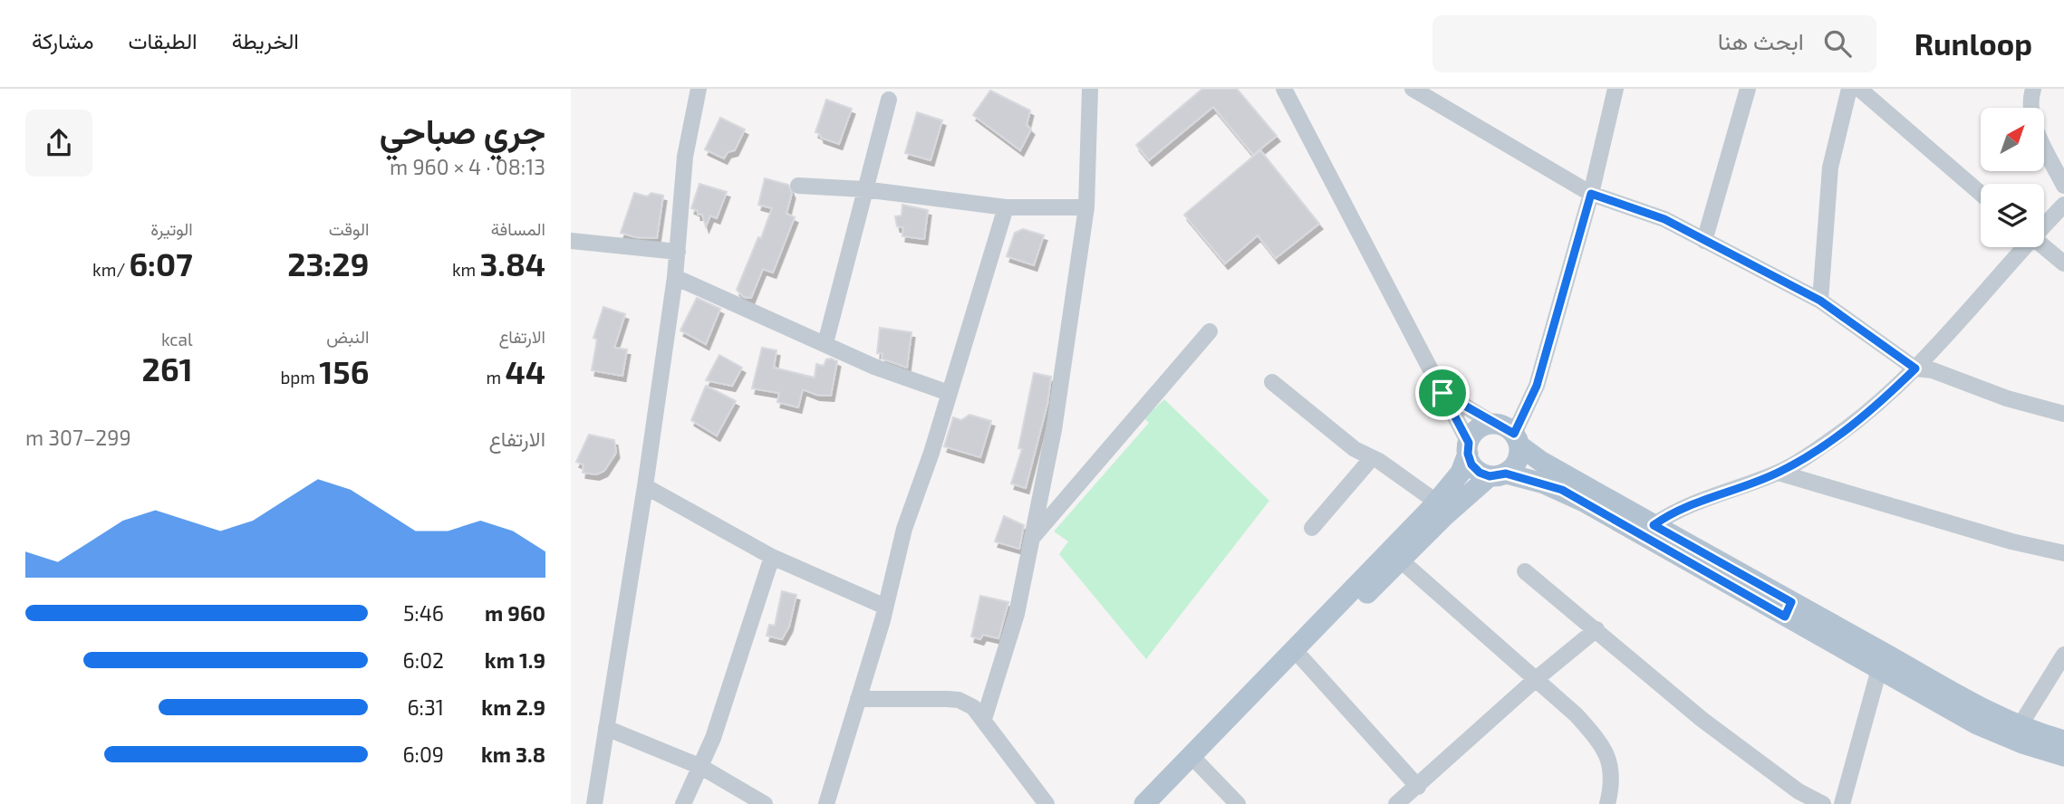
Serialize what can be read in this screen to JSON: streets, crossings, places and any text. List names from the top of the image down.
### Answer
{
  "north": "top right",
  "page": {
    "header": "Runloop",
    "search": "ابحث هنا",
    "nav": ["الخريطة", "الطبقات", "مشاركة"],
    "heading": ["جري صباحي", "08:13 · 4 × 960 m"],
    "stats": [
      ["المسافة", "3.84 km"],
      ["الوقت", "23:29"],
      ["الوتيرة", "6:07 /km"],
      ["الارتفاع", "44 m"],
      ["النبض", "156 bpm"],
      ["kcal", "261"]
    ],
    "chart": ["الارتفاع", "299–307 m"],
    "list": [
      {
        "name": "960 m",
        "note": "5:46"
      },
      {
        "name": "1.9 km",
        "note": "6:02"
      },
      {
        "name": "2.9 km",
        "note": "6:31"
      },
      {
        "name": "3.8 km",
        "note": "6:09"
      }
    ]
  }
}
